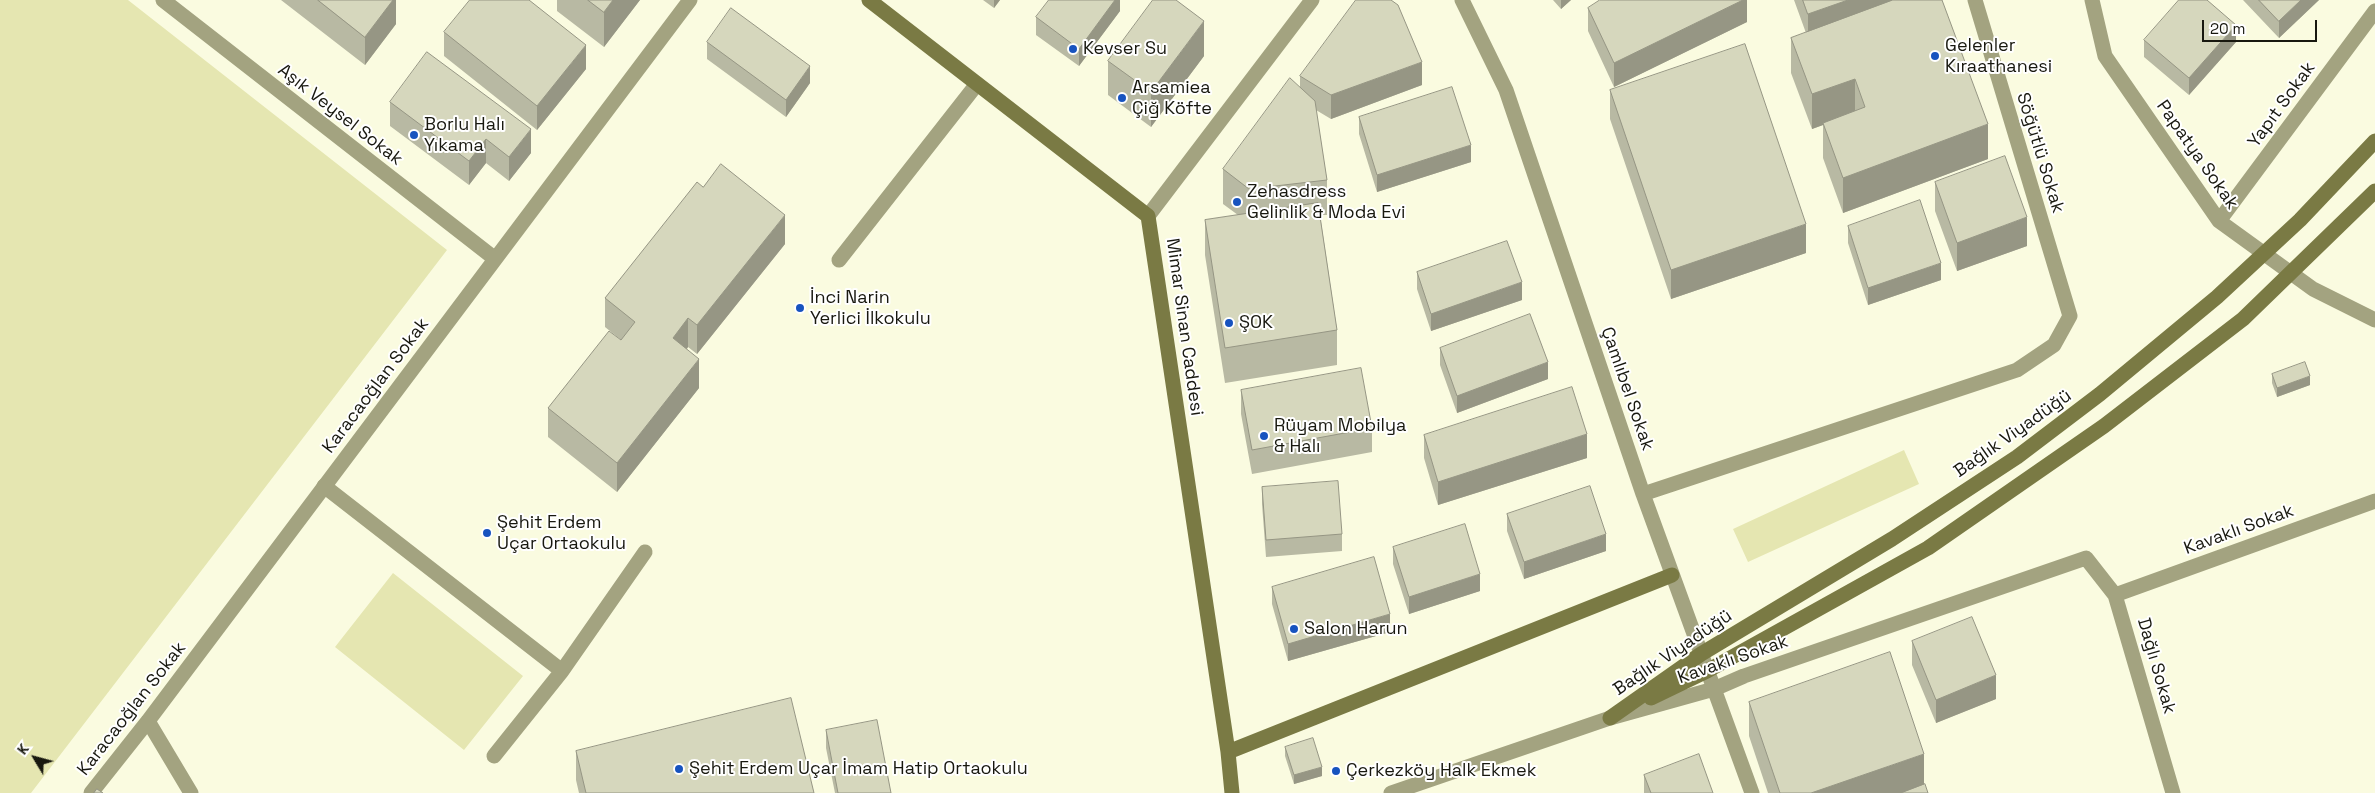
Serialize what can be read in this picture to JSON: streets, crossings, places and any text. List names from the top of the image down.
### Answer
{
  "streets": {
    "street": [
      "Yapıt Sokak",
      "Aşık Veysel Sokak",
      "Söğütlü Sokak",
      "Papatya Sokak",
      "Mimar Sinan Caddesi",
      "Karacaoğlan Sokak",
      "Çamlıbel Sokak",
      "Bağlık Viyadüğü",
      "Kavaklı Sokak",
      "Dağlı Sokak"
    ]
  },
  "crossings": [
    ["Yapıt Sokak", "Papatya Sokak"],
    ["Aşık Veysel Sokak", "Karacaoğlan Sokak"],
    ["Söğütlü Sokak", "Çamlıbel Sokak"],
    ["Çamlıbel Sokak", "Bağlık Viyadüğü"],
    ["Çamlıbel Sokak", "Kavaklı Sokak"],
    ["Bağlık Viyadüğü", "Kavaklı Sokak"],
    ["Kavaklı Sokak", "Dağlı Sokak"]
  ],
  "places": [
    "Kevser Su",
    "Gelenler Kıraathanesi",
    "Arsamiea Çiğ Köfte",
    "Borlu Halı Yıkama",
    "Zehasdress Gelinlik & Moda Evi",
    "İnci Narin Yerlici İlkokulu",
    "ŞOK",
    "Rüyam Mobilya & Halı",
    "Şehit Erdem Uçar Ortaokulu",
    "Salon Harun",
    "Şehit Erdem Uçar İmam Hatip Ortaokulu",
    "Çerkezköy Halk Ekmek"
  ],
  "scale_bar": "20 m",
  "north": "top left"
}
